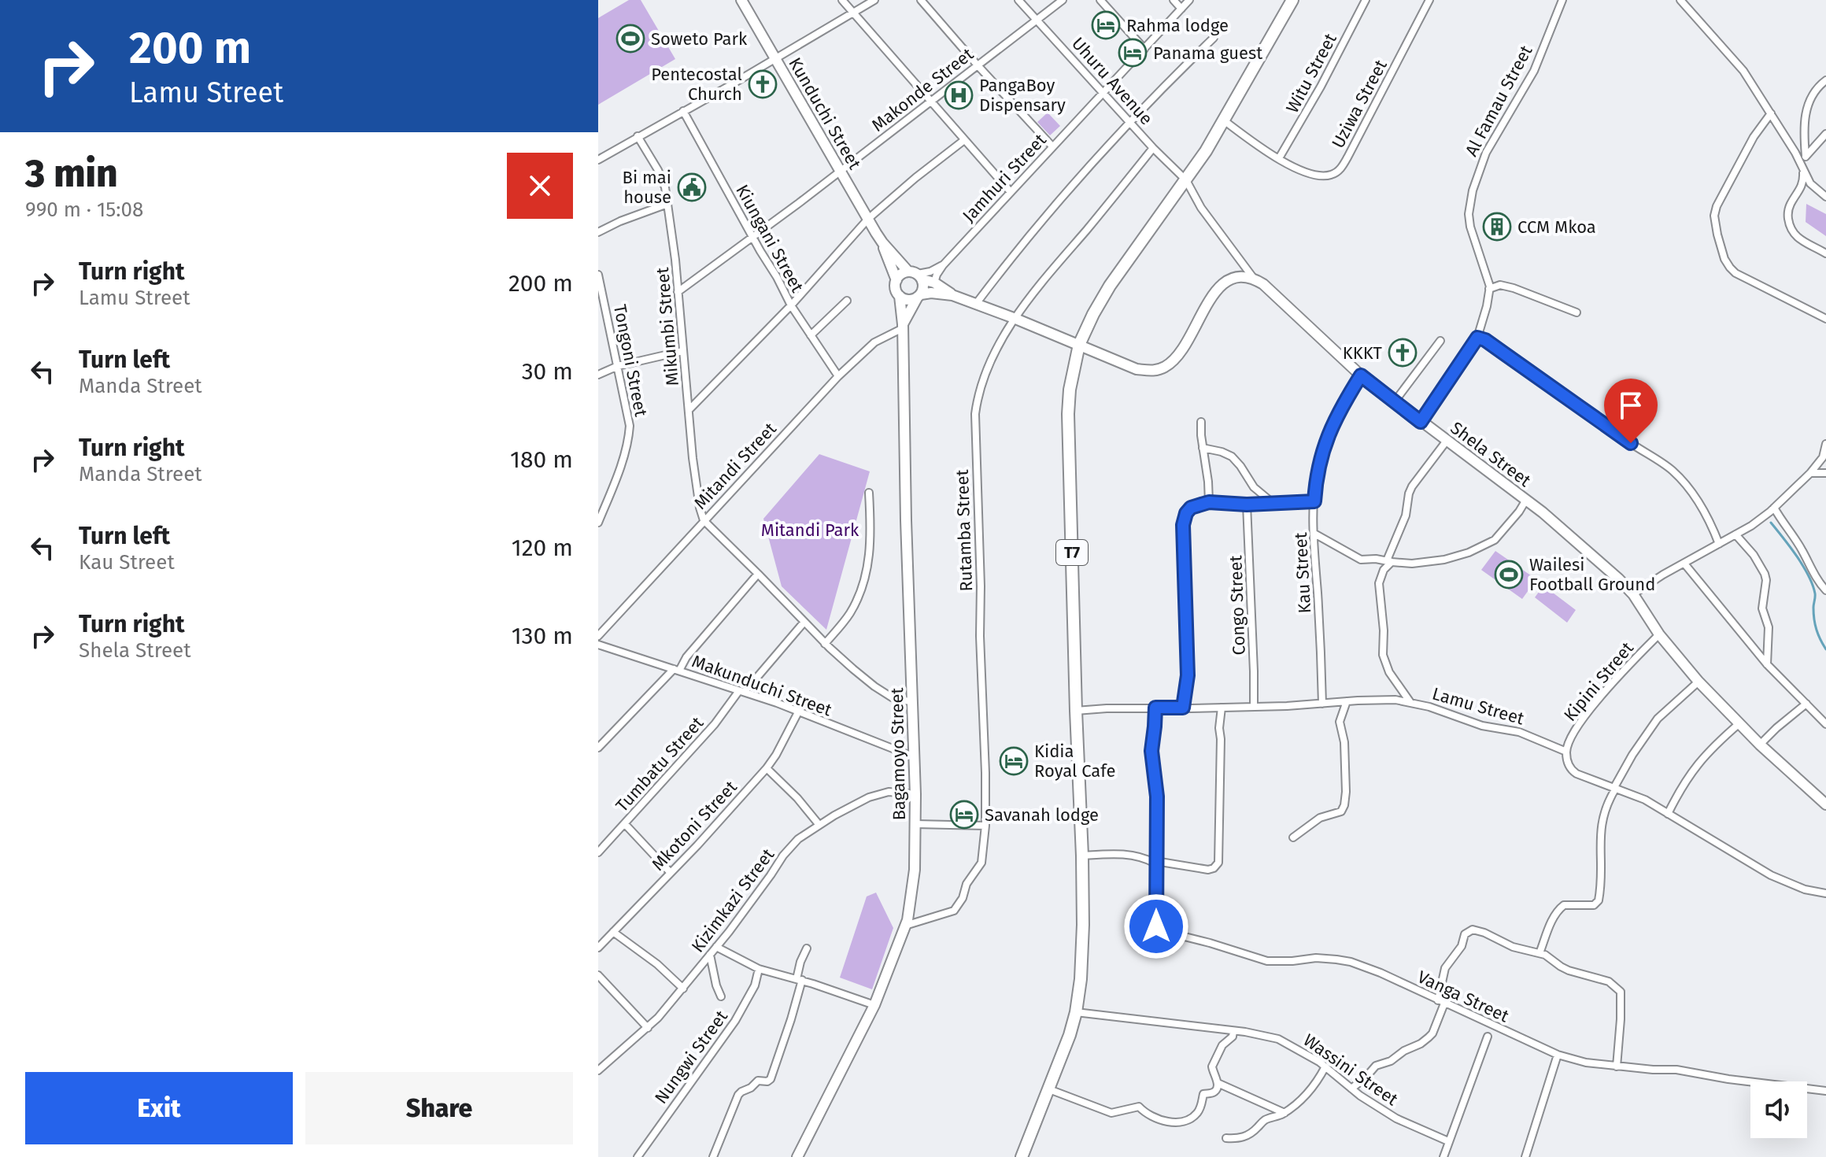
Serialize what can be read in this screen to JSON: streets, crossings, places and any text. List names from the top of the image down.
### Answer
{
  "streets": {
    "highway": ["T7"],
    "main road": ["Kunduchi Street", "Shela Street", "Bagamoyo Street"],
    "street": [
      "Witu Street",
      "Uhuru Avenue",
      "Makonde Street",
      "Al Famau Street",
      "Uziwa Street",
      "Jamhuri Street",
      "Kiungani Street",
      "Mikumbi Street",
      "Tongoni Street",
      "Mitandi Street",
      "Rutamba Street",
      "Kau Street",
      "Congo Street",
      "Kipini Street",
      "Makunduchi Street",
      "Lamu Street",
      "Tumbatu Street",
      "Mkotoni Street",
      "Kizimkazi Street",
      "Vanga Street",
      "Nungwi Street",
      "Wassini Street"
    ]
  },
  "crossings": [
    ["Witu Street", "Uziwa Street"],
    ["Uhuru Avenue", "Makonde Street"],
    ["Uhuru Avenue", "Jamhuri Street"],
    ["Uhuru Avenue", "Shela Street"],
    ["Uhuru Avenue", "Rutamba Street"],
    ["Uhuru Avenue", "T7"],
    ["Makonde Street", "Kunduchi Street"],
    ["Makonde Street", "Kiungani Street"],
    ["Makonde Street", "Mikumbi Street"],
    ["Al Famau Street", "Shela Street"],
    ["Uziwa Street", "T7"],
    ["Kiungani Street", "Mitandi Street"],
    ["Mikumbi Street", "Mitandi Street"],
    ["Shela Street", "Kau Street"],
    ["Shela Street", "Kipini Street"],
    ["Mitandi Street", "Bagamoyo Street"],
    ["Rutamba Street", "Bagamoyo Street"],
    ["T7", "Lamu Street"],
    ["T7", "Wassini Street"],
    ["Kau Street", "Lamu Street"],
    ["Congo Street", "Lamu Street"],
    ["Kipini Street", "Lamu Street"],
    ["Makunduchi Street", "Bagamoyo Street"],
    ["Makunduchi Street", "Tumbatu Street"],
    ["Makunduchi Street", "Mkotoni Street"],
    ["Lamu Street", "Vanga Street"],
    ["Bagamoyo Street", "Kizimkazi Street"]
  ],
  "parks": ["Mitandi Park"],
  "places": {
    "hotel": [
      "Rahma lodge",
      "Panama guest",
      "Kidia Royal Cafe",
      "Savanah lodge"
    ],
    "sports": ["Soweto Park", "Wailesi Football Ground"],
    "church": ["Pentecostal Church", "KKKT"],
    "hospital": ["PangaBoy Dispensary"],
    "public building": ["Bi mai house"],
    "building": ["CCM Mkoa"]
  },
  "page": {
    "turn": ["200 m", "Lamu Street"],
    "heading": ["3 min", "990 m · 15:08"],
    "list": [
      {
        "name": "Turn right",
        "note": "Lamu Street",
        "value": "200 m"
      },
      {
        "name": "Turn left",
        "note": "Manda Street",
        "value": "30 m"
      },
      {
        "name": "Turn right",
        "note": "Manda Street",
        "value": "180 m"
      },
      {
        "name": "Turn left",
        "note": "Kau Street",
        "value": "120 m"
      },
      {
        "name": "Turn right",
        "note": "Shela Street",
        "value": "130 m"
      }
    ],
    "buttons": ["Exit", "Share"]
  }
}
